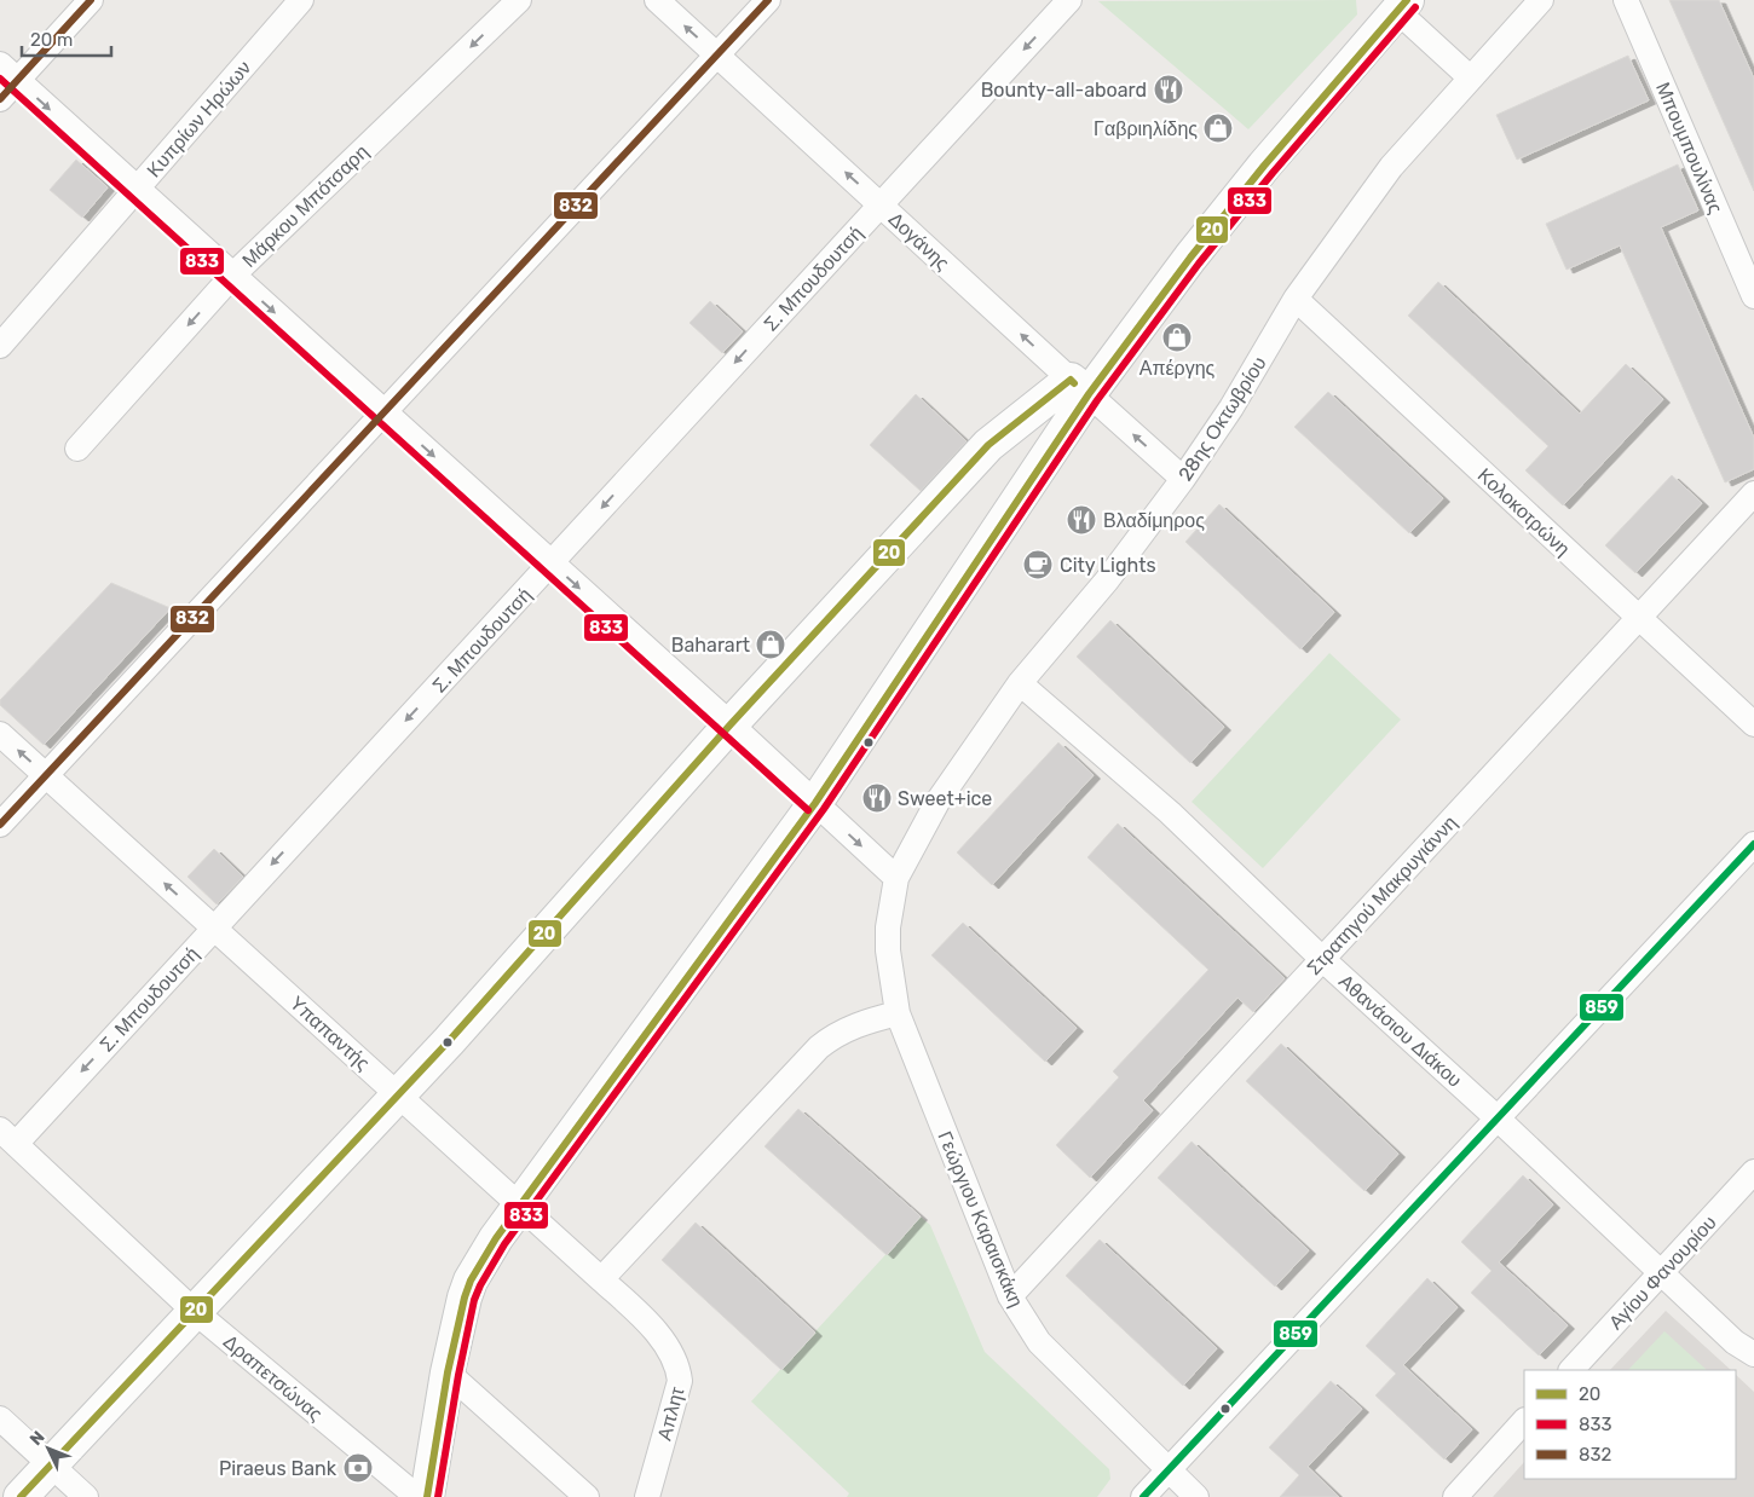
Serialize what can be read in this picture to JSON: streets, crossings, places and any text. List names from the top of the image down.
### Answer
{
  "streets": {
    "street": [
      "Κυπρίων Ηρώων",
      "Μπουμπουλίνας",
      "Μάρκου Μπότσαρη",
      "Δογάνης",
      "Σ. Μπουδουτσή",
      "28ης Οκτωβρίου",
      "Κολοκοτρώνη",
      "Στρατηγού Μακρυγιάννη",
      "Αθανάσιου Διάκου",
      "Υπαπαντής",
      "Γεώργιου Καραισκάκη",
      "Αγίου Φανουρίου",
      "Δραπετσώνας",
      "Απλητ"
    ]
  },
  "crossings": [
    ["Δογάνης", "Σ. Μπουδουτσή"],
    ["Δογάνης", "28ης Οκτωβρίου"],
    ["Σ. Μπουδουτσή", "Υπαπαντής"],
    ["Σ. Μπουδουτσή", "Δραπετσώνας"],
    ["28ης Οκτωβρίου", "Κολοκοτρώνη"],
    ["28ης Οκτωβρίου", "Αθανάσιου Διάκου"],
    ["28ης Οκτωβρίου", "Γεώργιου Καραισκάκη"],
    ["Κολοκοτρώνη", "Στρατηγού Μακρυγιάννη"],
    ["Στρατηγού Μακρυγιάννη", "Αθανάσιου Διάκου"],
    ["Στρατηγού Μακρυγιάννη", "Γεώργιου Καραισκάκη"],
    ["Αθανάσιου Διάκου", "Αγίου Φανουρίου"],
    ["Υπαπαντής", "Απλητ"]
  ],
  "one_way": ["Δογάνης", "Σ. Μπουδουτσή"],
  "places": {
    "restaurant": ["Bounty-all-aboard", "Βλαδίμηρος", "Sweet+ice"],
    "shop": ["Γαβριηλίδης", "Απέργης", "Baharart"],
    "cafe": ["City Lights"],
    "bank": ["Piraeus Bank"]
  },
  "lines": [
    "transit line 20",
    "transit line 832",
    "transit line 833",
    "transit line 859"
  ],
  "legend": ["20", "833", "832"],
  "scale_bar": "20 m",
  "north": "top left"
}
